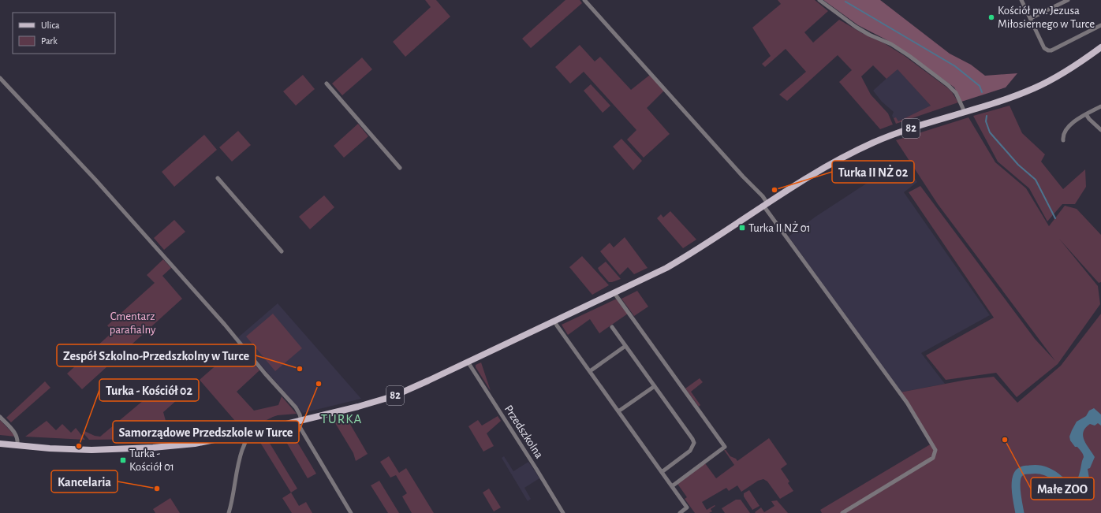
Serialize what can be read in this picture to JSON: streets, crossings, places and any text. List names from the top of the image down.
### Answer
{
  "streets": {
    "main road": ["82"],
    "street": ["Przedszkolna"]
  },
  "crossings": [
    ["82", "Przedszkolna"]
  ],
  "districts": ["TURKA"],
  "parks": ["Cmentarz parafialny"],
  "places": {
    "other": [
      "Kościół pw. Jezusa Miłosiernego w Turce",
      "Turka II NŻ 02",
      "Zespół Szkolno-Przedszkolny w Turce",
      "Samorządowe Przedszkole w Turce",
      "Małe ZOO",
      "Turka - Kościół 02",
      "Kancelaria"
    ],
    "transit": ["Turka II NŻ 01", "Turka - Kościół 01"]
  },
  "legend": ["Ulica", "Park"]
}
